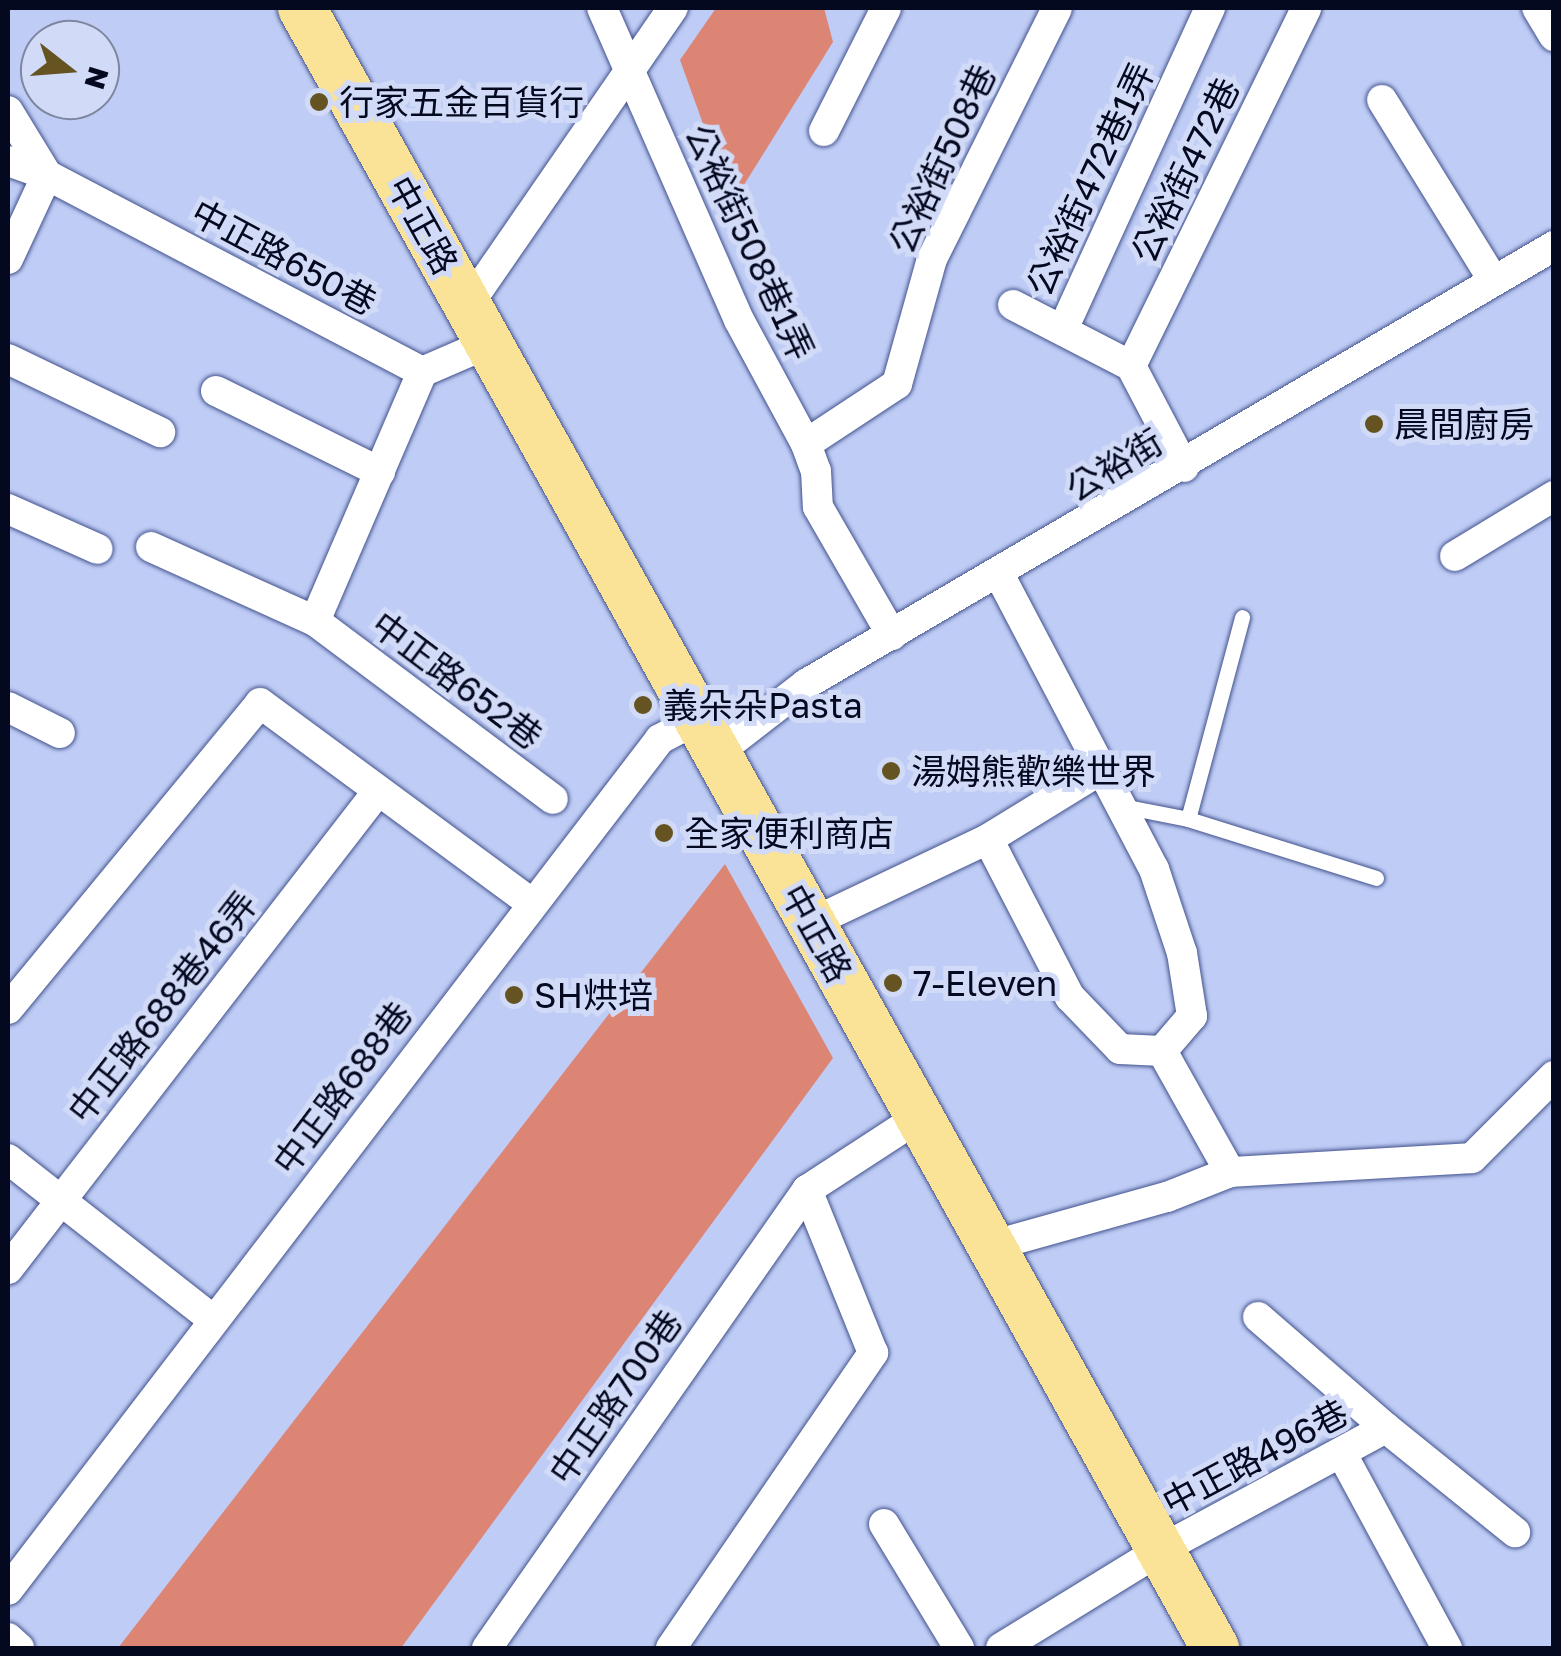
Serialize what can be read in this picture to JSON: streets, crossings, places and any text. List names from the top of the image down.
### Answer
{
  "streets": {
    "main road": ["中正路"],
    "street": [
      "公裕街508巷",
      "公裕街472巷",
      "公裕街472巷1弄",
      "公裕街508巷1弄",
      "中正路650巷",
      "公裕街",
      "中正路652巷",
      "中正路688巷46弄",
      "中正路688巷",
      "中正路700巷",
      "中正路496巷"
    ]
  },
  "crossings": [
    ["公裕街508巷", "公裕街508巷1弄"],
    ["中正路", "公裕街"],
    ["中正路", "中正路688巷"],
    ["中正路", "中正路700巷"],
    ["中正路", "中正路496巷"],
    ["中正路650巷", "中正路652巷"],
    ["公裕街", "中正路688巷"]
  ],
  "places": [
    "行家五金百貨行",
    "晨間廚房",
    "義朵朵Pasta",
    "湯姆熊歡樂世界",
    "全家便利商店",
    "7-Eleven",
    "SH烘培"
  ],
  "north": "right"
}
